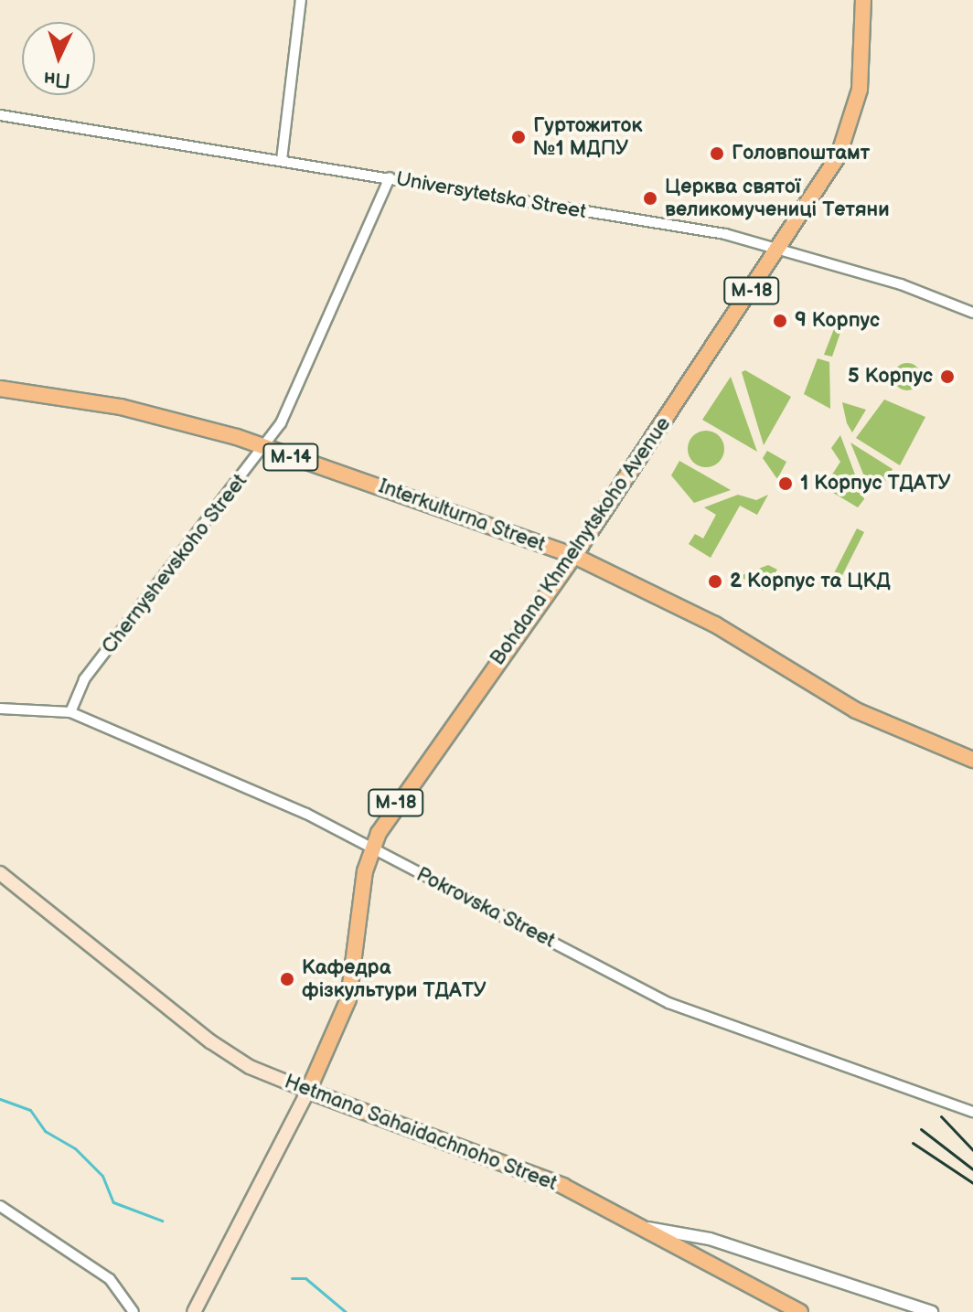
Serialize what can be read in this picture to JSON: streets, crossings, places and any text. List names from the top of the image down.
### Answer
{
  "streets": {
    "highway": [
      "М-18",
      "М-14",
      "Interkulturna Street",
      "Bohdana Khmelnytskoho Avenue",
      "Hetmana Sahaidachnoho Street"
    ],
    "street": ["Universytetska Street", "Chernyshevskoho Street", "Pokrovska Street"]
  },
  "crossings": [
    ["Universytetska Street", "Bohdana Khmelnytskoho Avenue"],
    ["Universytetska Street", "Chernyshevskoho Street"],
    ["Interkulturna Street", "Bohdana Khmelnytskoho Avenue"],
    ["Interkulturna Street", "Chernyshevskoho Street"],
    ["Bohdana Khmelnytskoho Avenue", "Pokrovska Street"],
    ["Bohdana Khmelnytskoho Avenue", "Hetmana Sahaidachnoho Street"],
    ["Chernyshevskoho Street", "Pokrovska Street"]
  ],
  "places": [
    "Гуртожиток №1 МДПУ",
    "Головпоштамт",
    "Церква святої великомучениці Тетяни",
    "9 Корпус",
    "5 Корпус",
    "1 Корпус ТДАТУ",
    "2 Корпус та ЦКД",
    "Кафедра фізкультури ТДАТУ"
  ],
  "north": "bottom"
}
